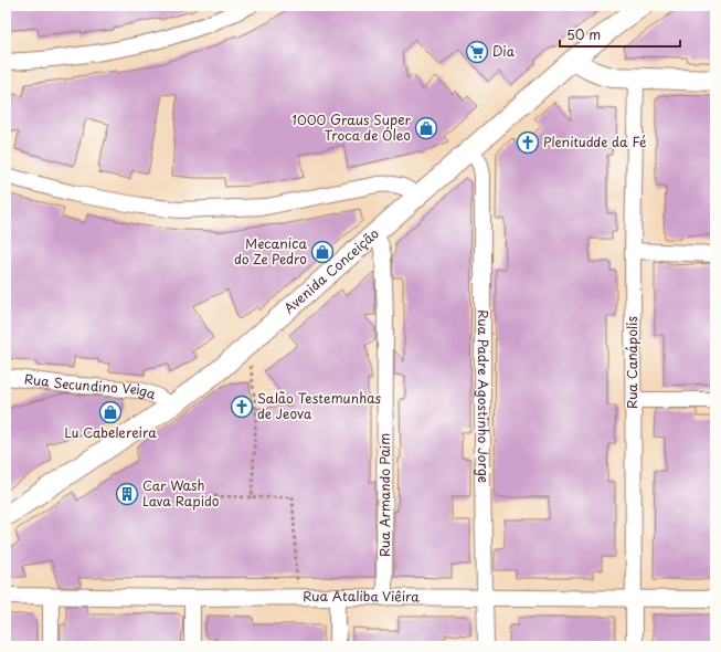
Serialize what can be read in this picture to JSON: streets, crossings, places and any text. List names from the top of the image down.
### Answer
{
  "streets": {
    "main road": ["Avenida Conceição"],
    "street": [
      "Rua Canápolis",
      "Rua Secundino Veiga",
      "Rua Padre Agostinho Jorge",
      "Rua Armando Paim",
      "Rua Ataliba Viêira"
    ]
  },
  "crossings": [
    ["Avenida Conceição", "Rua Secundino Veiga"],
    ["Avenida Conceição", "Rua Padre Agostinho Jorge"],
    ["Avenida Conceição", "Rua Armando Paim"],
    ["Rua Canápolis", "Rua Ataliba Viêira"],
    ["Rua Padre Agostinho Jorge", "Rua Ataliba Viêira"],
    ["Rua Armando Paim", "Rua Ataliba Viêira"]
  ],
  "places": {
    "supermarket": ["Dia"],
    "shop": ["1000 Graus Super Troca de Óleo", "Mecanica do Ze Pedro", "Lu Cabelereira"],
    "church": ["Plenitudde da Fé", "Salão Testemunhas de Jeova"],
    "building": ["Car Wash Lava Rapido"]
  },
  "scale_bar": "50 m"
}
